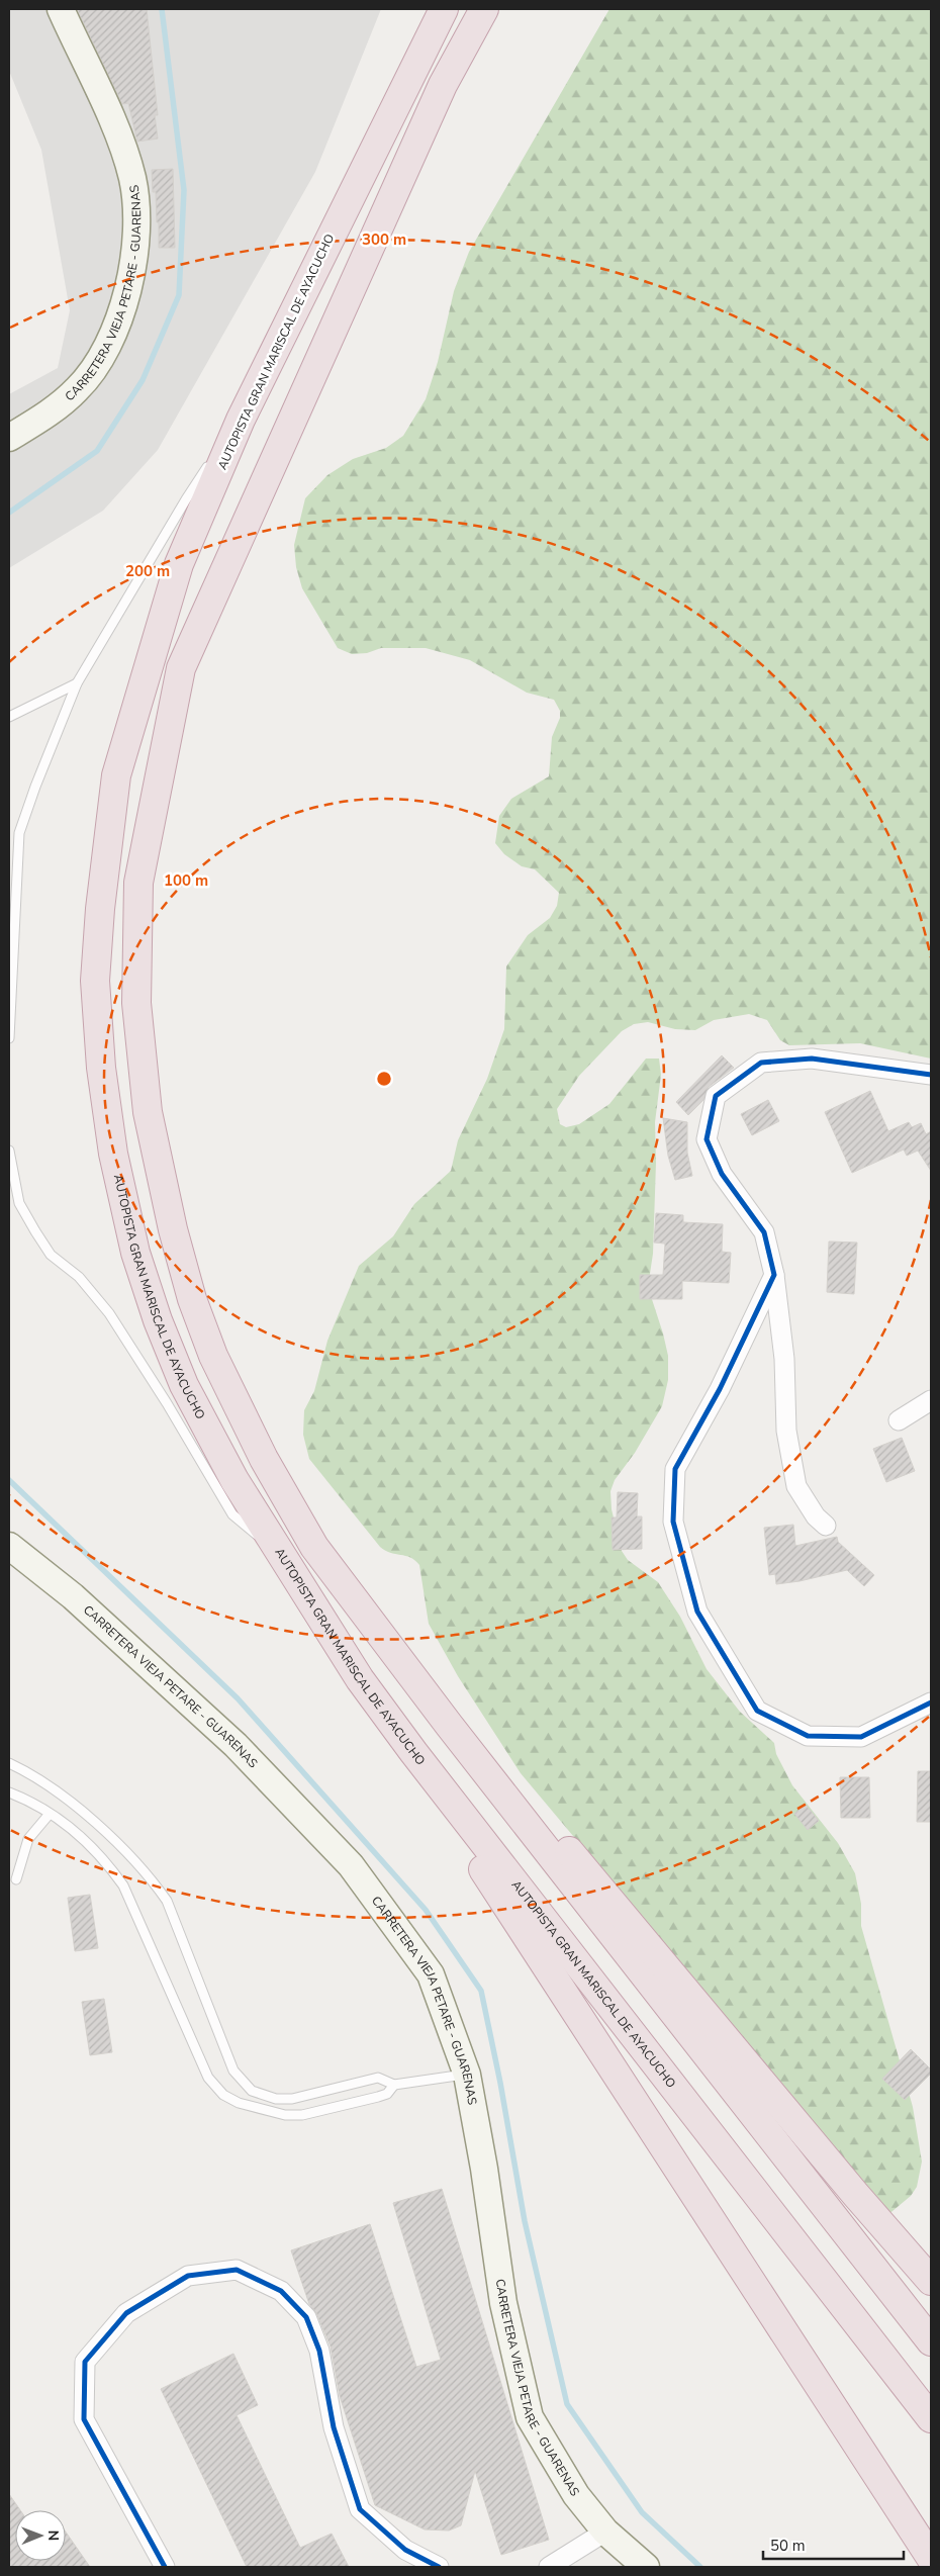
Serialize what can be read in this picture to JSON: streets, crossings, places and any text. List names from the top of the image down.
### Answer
{
  "streets": {
    "highway": ["AUTOPISTA GRAN MARISCAL DE AYACUCHO"],
    "main road": ["CARRETERA VIEJA PETARE - GUARENAS"]
  },
  "scale_bar": "50 m",
  "north": "right",
  "rings": ["300 m", "200 m", "100 m"]
}
